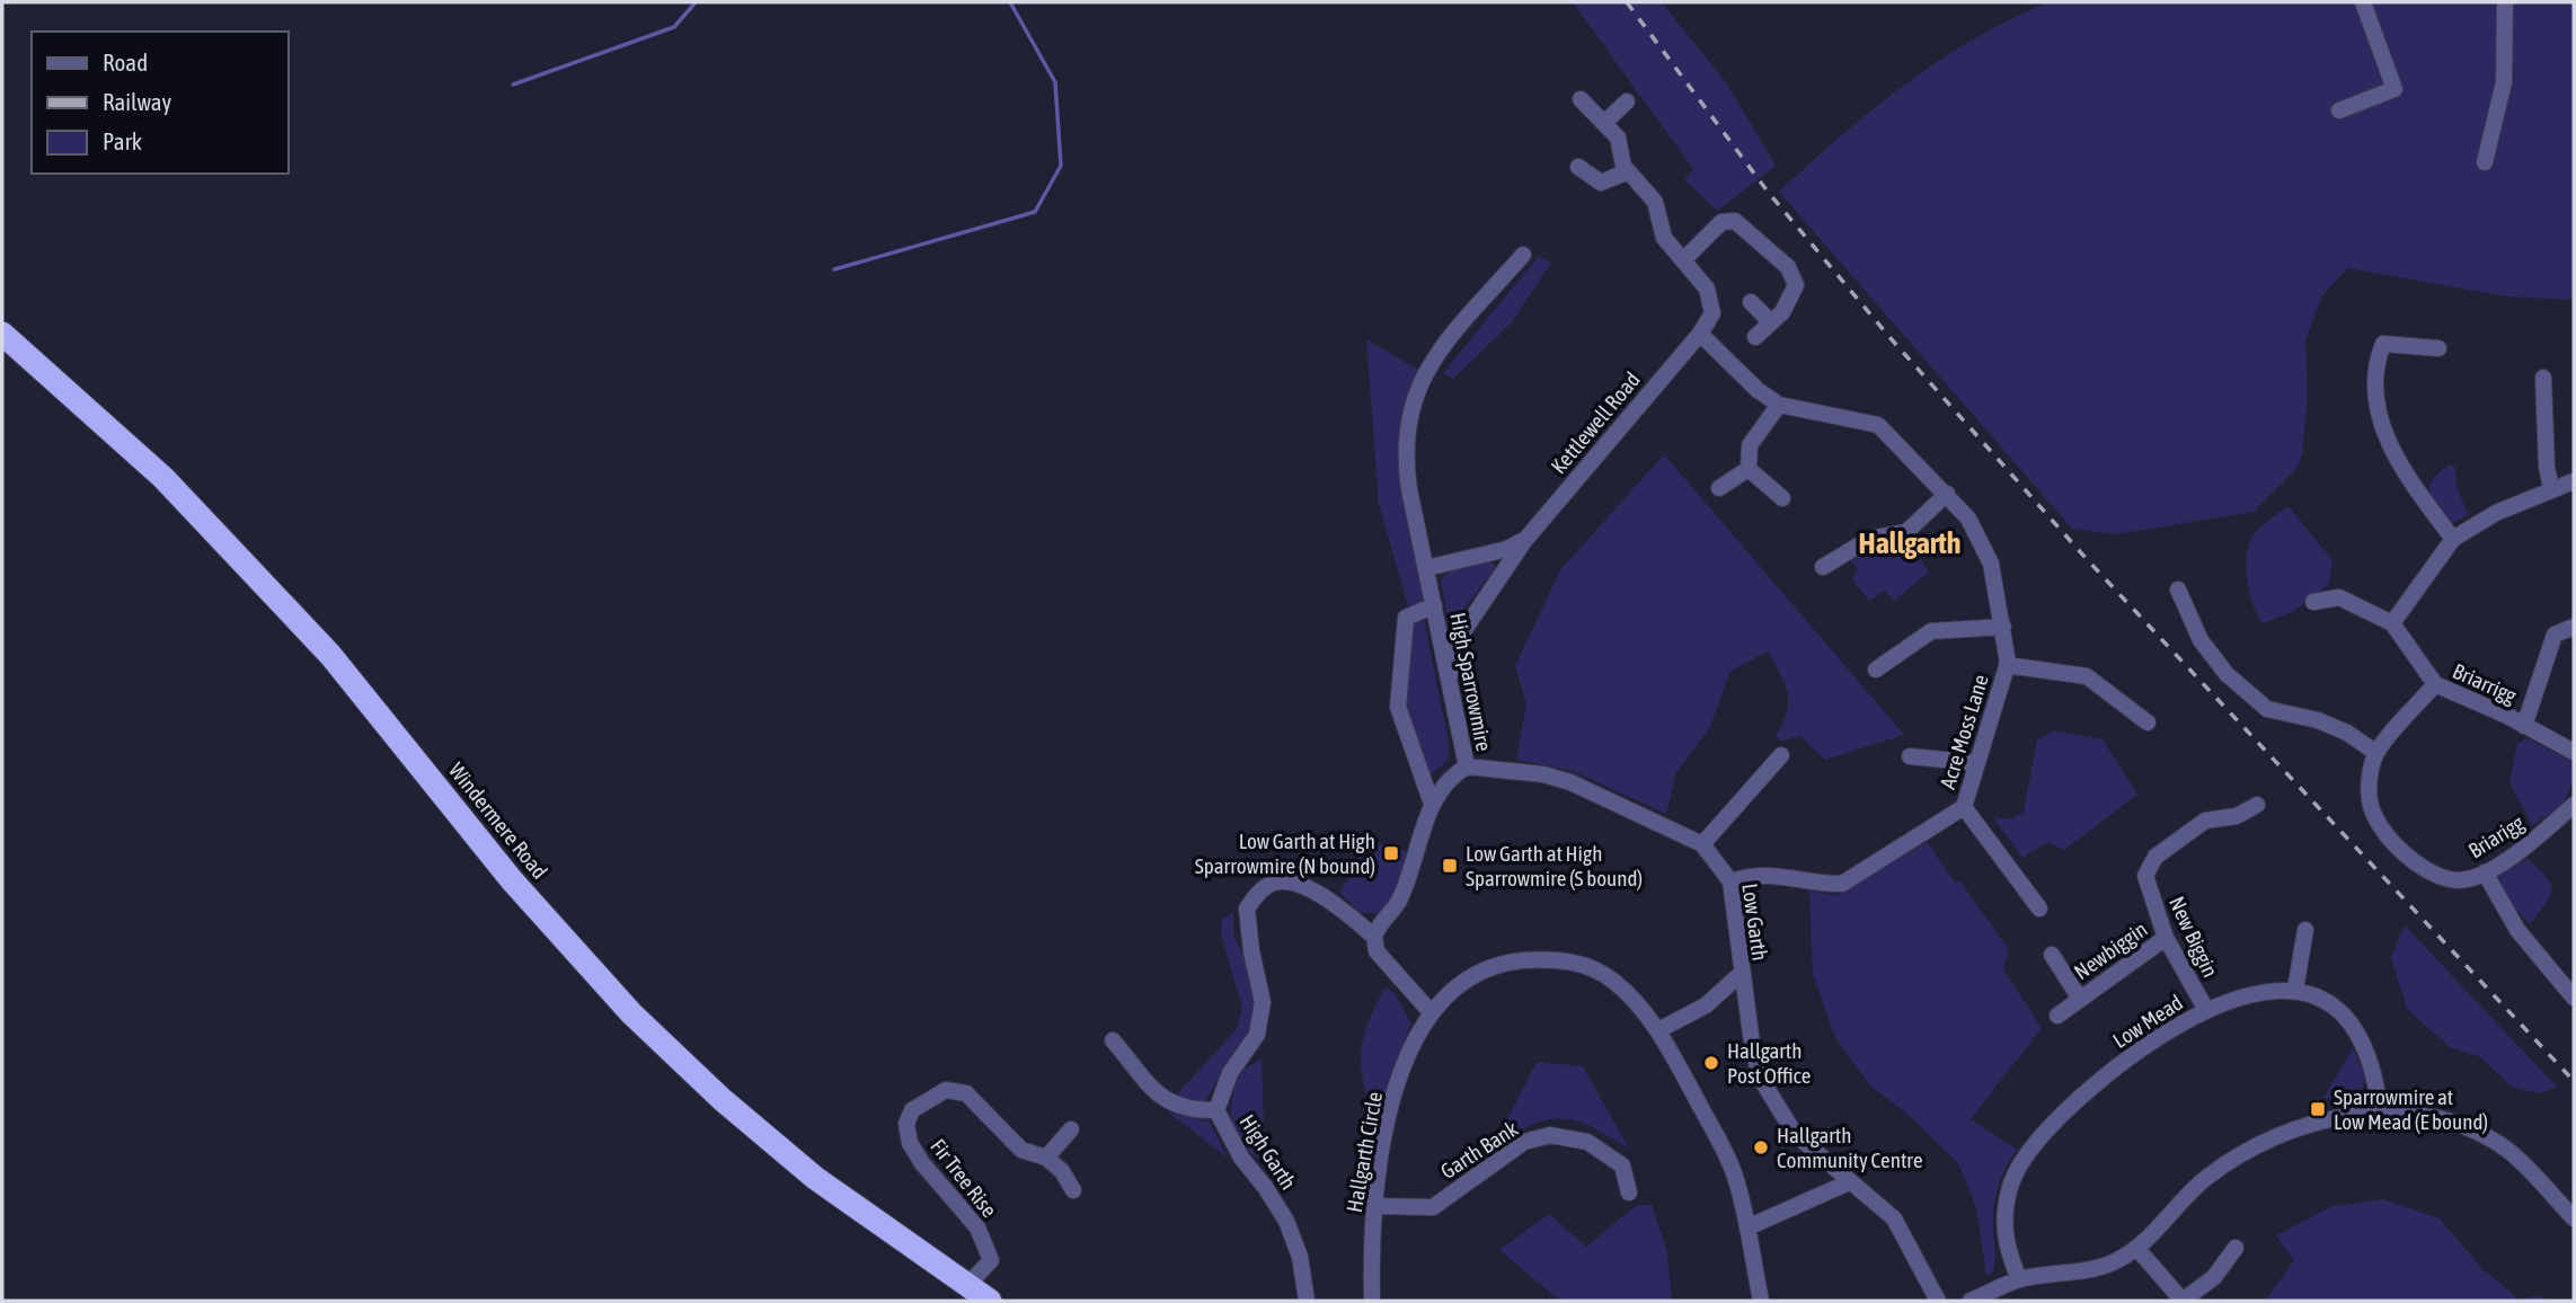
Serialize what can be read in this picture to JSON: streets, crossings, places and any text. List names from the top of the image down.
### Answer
{
  "streets": {
    "highway": ["Windermere Road"],
    "street": [
      "Kettlewell Road",
      "High Sparrowmire",
      "Briarrigg",
      "Acre Moss Lane",
      "Briarigg",
      "Low Garth",
      "New Biggin",
      "Newbiggin",
      "Low Mead",
      "Garth Bank",
      "High Garth",
      "Hallgarth Circle",
      "Fir Tree Rise"
    ]
  },
  "crossings": [
    ["Kettlewell Road", "High Sparrowmire"],
    ["Kettlewell Road", "Acre Moss Lane"],
    ["High Sparrowmire", "Low Garth"],
    ["Acre Moss Lane", "Low Garth"],
    ["Windermere Road", "Fir Tree Rise"],
    ["New Biggin", "Newbiggin"],
    ["New Biggin", "Low Mead"],
    ["Garth Bank", "Hallgarth Circle"],
    ["High Garth", "Hallgarth Circle"]
  ],
  "districts": ["Hallgarth"],
  "places": {
    "transit": ["Low Garth at High Sparrowmire (N bound)", "Low Garth at High Sparrowmire (S bound)", "Sparrowmire at Low Mead (E bound)"],
    "other": ["Hallgarth Post Office", "Hallgarth Community Centre"]
  },
  "legend": ["Road", "Railway", "Park"]
}
